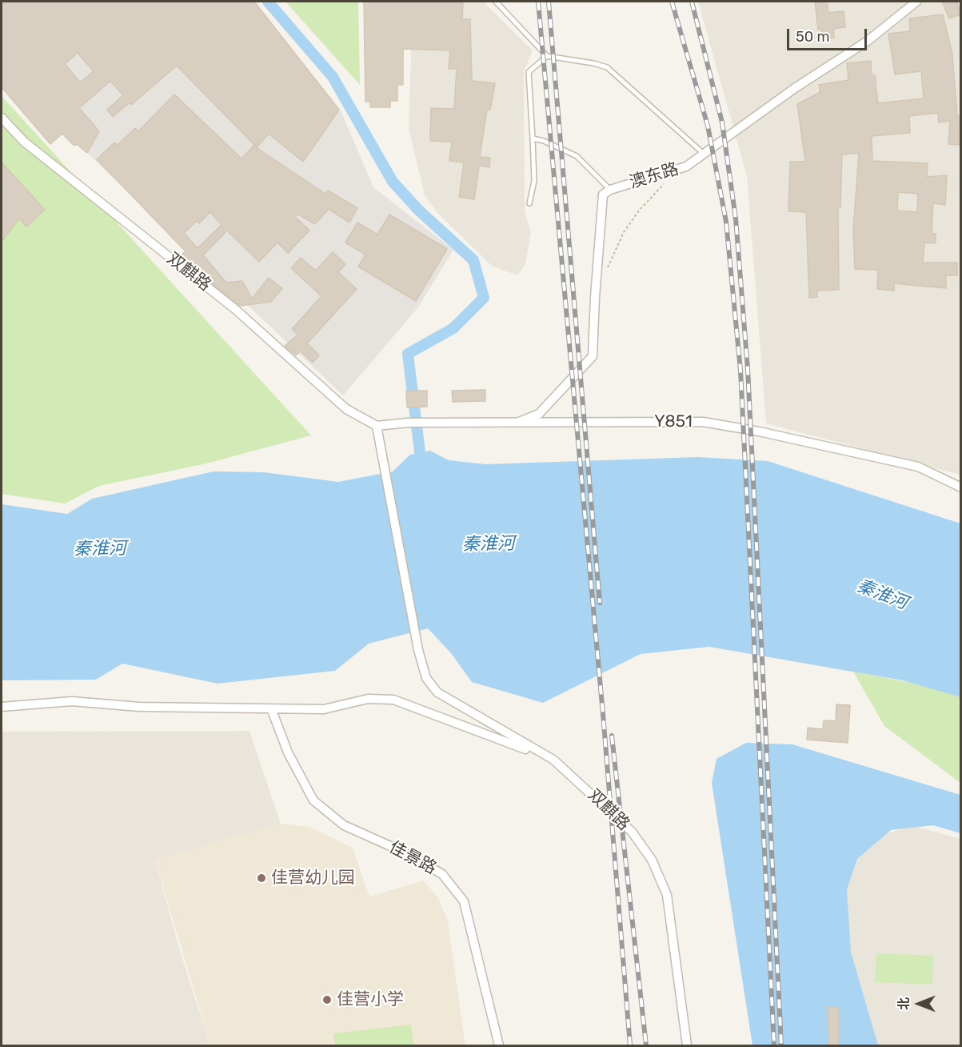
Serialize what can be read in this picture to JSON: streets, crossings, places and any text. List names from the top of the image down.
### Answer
{
  "streets": {
    "street": [
      "澳东路",
      "双麒路",
      "Y851",
      "佳景路"
    ]
  },
  "crossings": [
    ["澳东路", "Y851"],
    ["双麒路", "Y851"]
  ],
  "water": ["秦淮河"],
  "places": ["佳营幼儿园", "佳营小学"],
  "scale_bar": "50 m",
  "north": "left"
}
